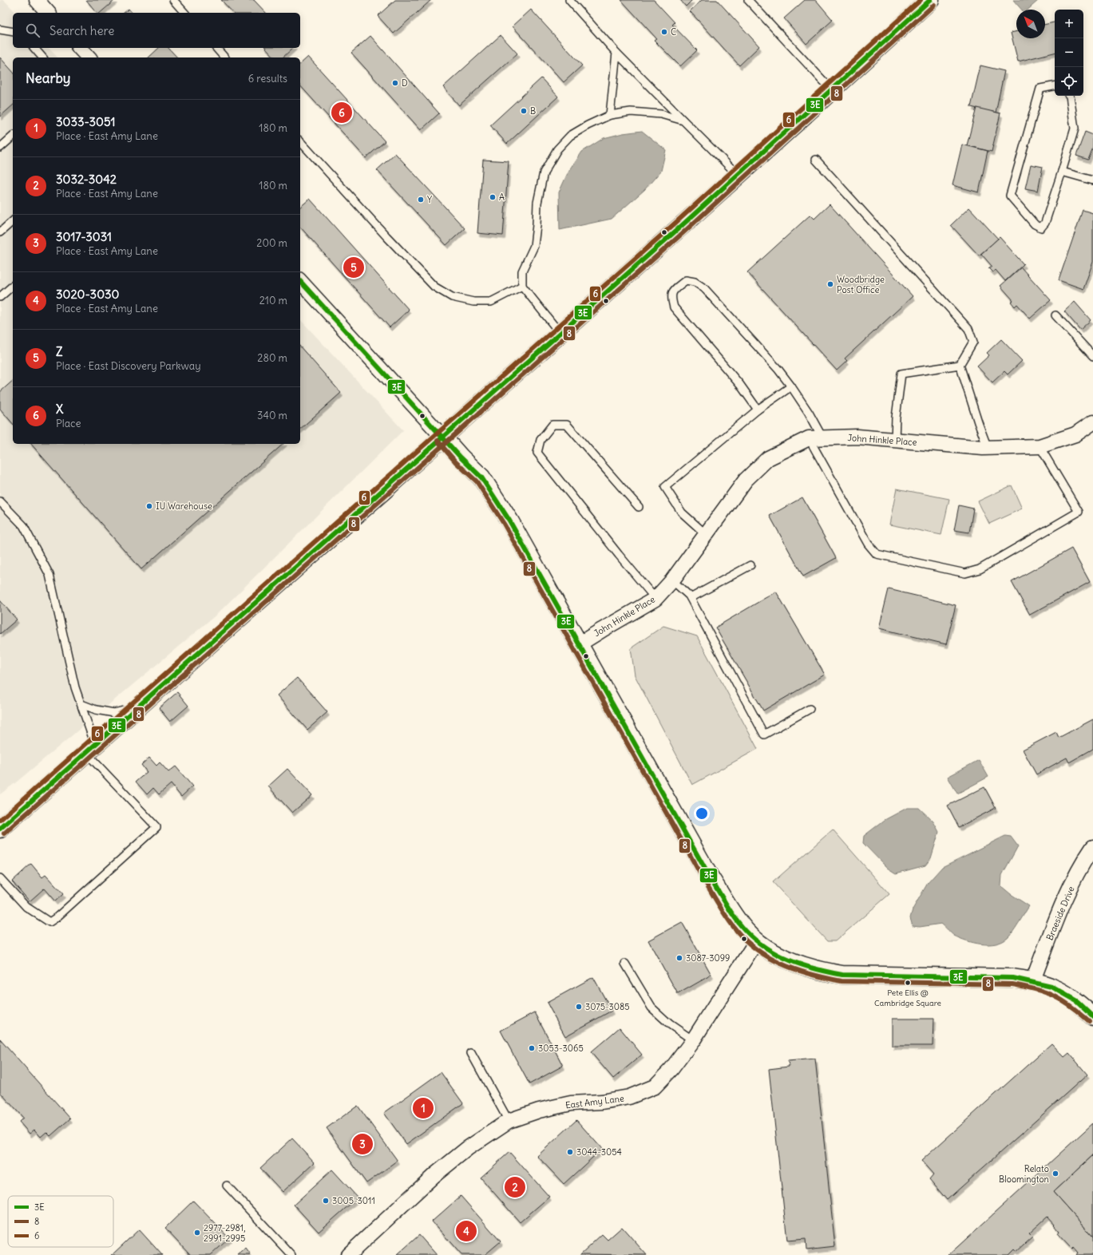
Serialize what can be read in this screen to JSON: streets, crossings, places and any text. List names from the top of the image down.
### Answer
{
  "streets": {
    "street": ["John Hinkle Place", "Braeside Drive", "East Amy Lane"]
  },
  "places": [
    "C",
    "D",
    "B",
    "A",
    "Y",
    "Woodbridge Post Office",
    "IU Warehouse",
    "3087-3099",
    "Pete Ellis @ Cambridge Square",
    "3075-3085",
    "3053-3065",
    "3044-3054",
    "Relato Bloomington",
    "3005-3011",
    "2977-2981, 2991-2995"
  ],
  "lines": ["transit line 3E", "transit line 6", "transit line 8"],
  "legend": ["3E", "8", "6"],
  "north": "top left",
  "page": {
    "map_buttons": ["+", "−"],
    "search": "Search here",
    "heading": ["Nearby", "6 results"],
    "list": [
      {
        "mark": "1",
        "name": "3033-3051",
        "note": "Place · East Amy Lane",
        "value": "180 m"
      },
      {
        "mark": "2",
        "name": "3032-3042",
        "note": "Place · East Amy Lane",
        "value": "180 m"
      },
      {
        "mark": "3",
        "name": "3017-3031",
        "note": "Place · East Amy Lane",
        "value": "200 m"
      },
      {
        "mark": "4",
        "name": "3020-3030",
        "note": "Place · East Amy Lane",
        "value": "210 m"
      },
      {
        "mark": "5",
        "name": "Z",
        "note": "Place · East Discovery Parkway",
        "value": "280 m"
      },
      {
        "mark": "6",
        "name": "X",
        "note": "Place",
        "value": "340 m"
      }
    ],
    "pins": [
      "6",
      "5",
      "1",
      "3",
      "2",
      "4"
    ]
  }
}
